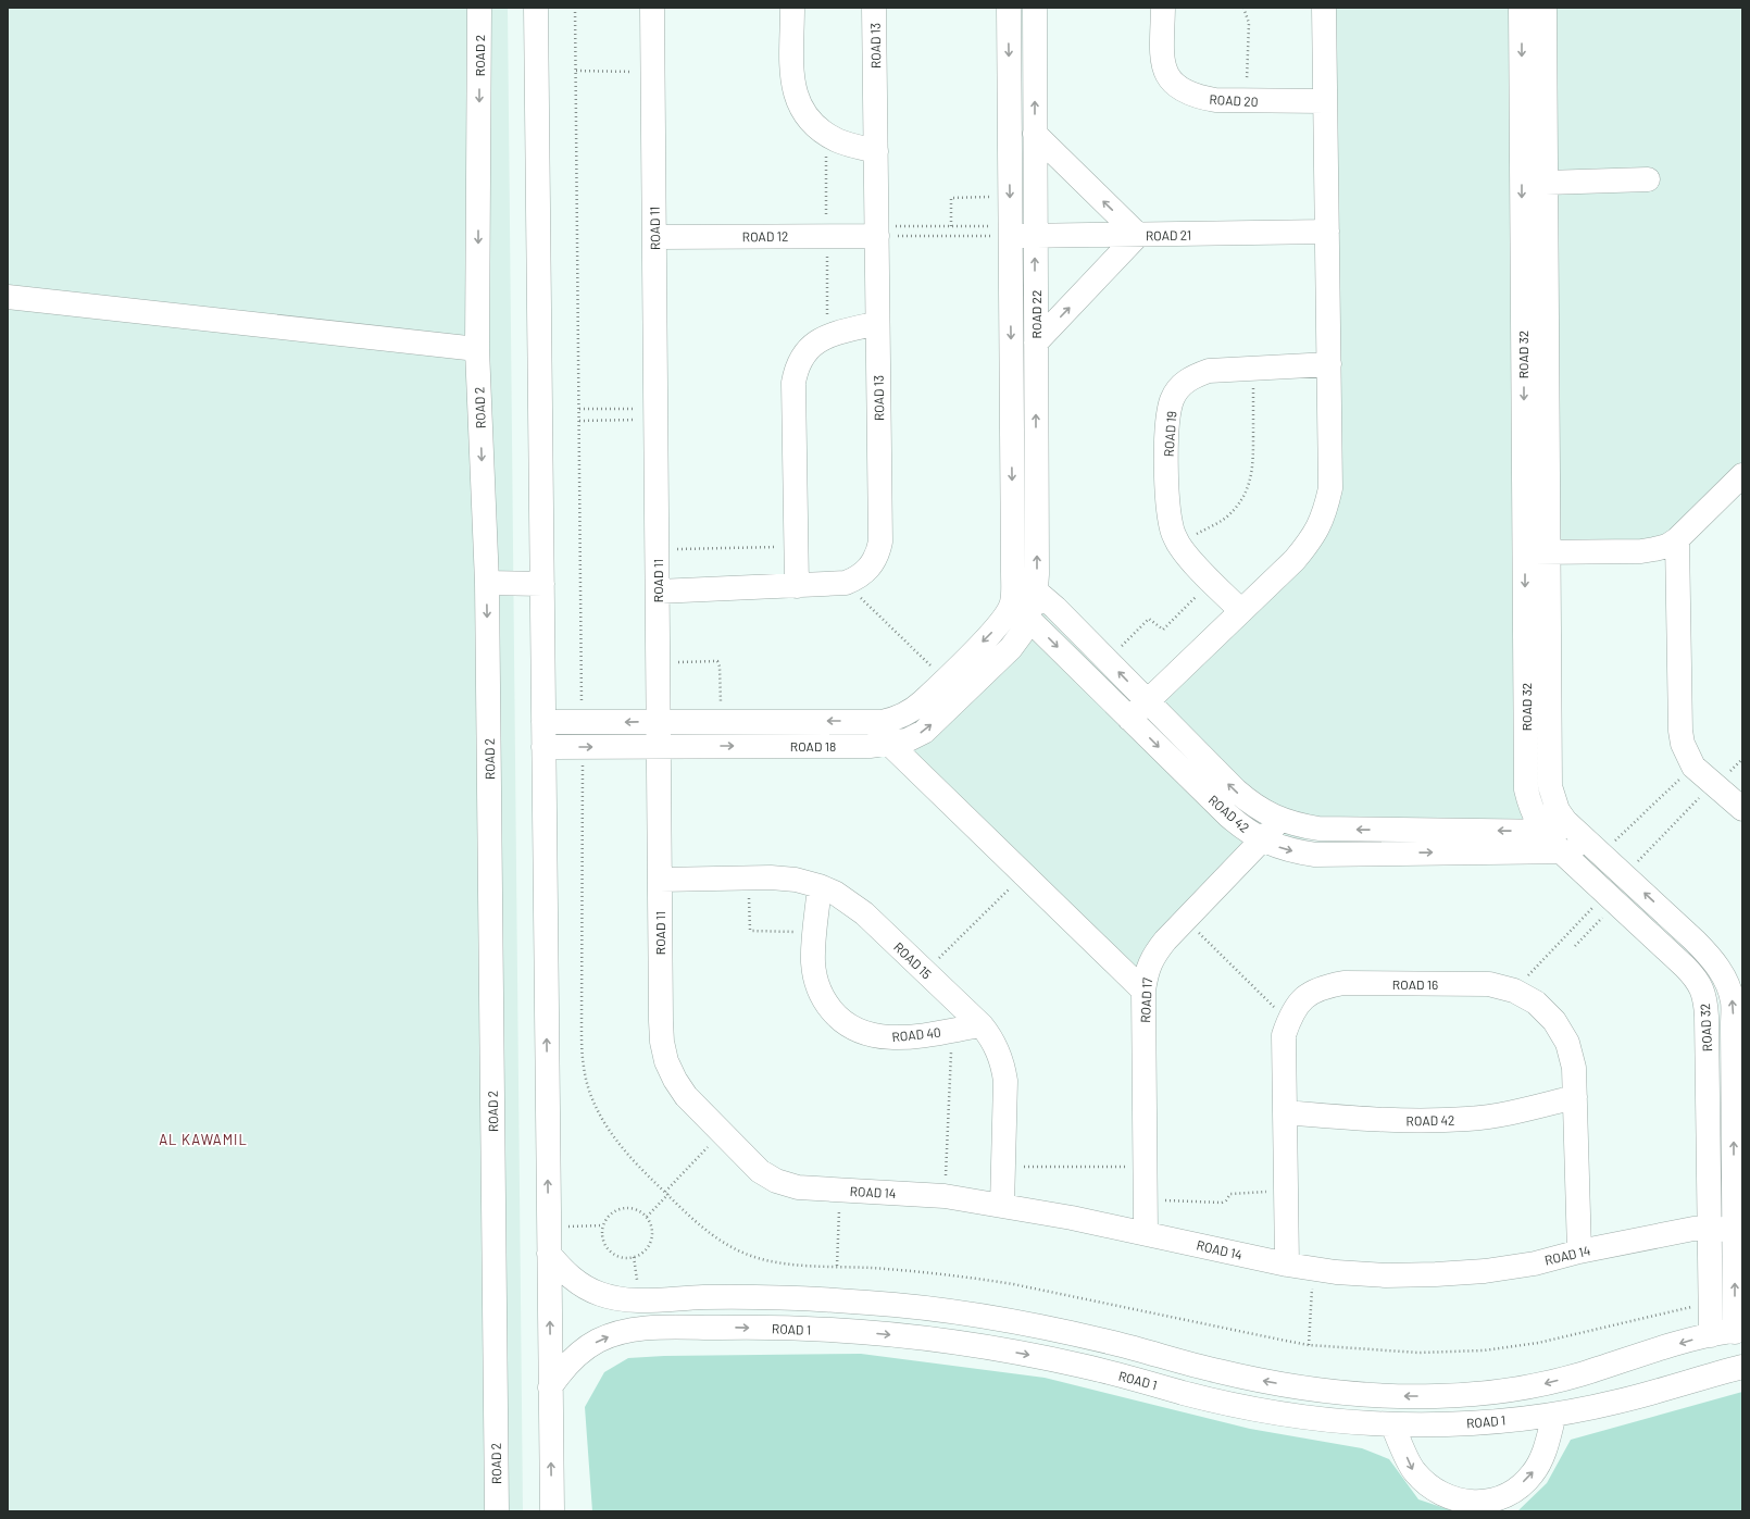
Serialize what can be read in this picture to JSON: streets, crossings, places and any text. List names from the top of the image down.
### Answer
{
  "streets": {
    "street": [
      "ROAD 13",
      "ROAD 2",
      "ROAD 20",
      "ROAD 11",
      "ROAD 21",
      "ROAD 12",
      "ROAD 22",
      "ROAD 32",
      "ROAD 19",
      "ROAD 18",
      "ROAD 42",
      "ROAD 15",
      "ROAD 16",
      "ROAD 17",
      "ROAD 40",
      "ROAD 14",
      "ROAD 1"
    ]
  },
  "crossings": [
    ["ROAD 13", "ROAD 11"],
    ["ROAD 13", "ROAD 12"],
    ["ROAD 11", "ROAD 12"],
    ["ROAD 11", "ROAD 18"],
    ["ROAD 11", "ROAD 15"],
    ["ROAD 11", "ROAD 14"],
    ["ROAD 21", "ROAD 22"],
    ["ROAD 22", "ROAD 18"],
    ["ROAD 22", "ROAD 42"],
    ["ROAD 32", "ROAD 42"],
    ["ROAD 32", "ROAD 14"],
    ["ROAD 18", "ROAD 42"],
    ["ROAD 42", "ROAD 16"],
    ["ROAD 42", "ROAD 17"],
    ["ROAD 15", "ROAD 40"],
    ["ROAD 15", "ROAD 14"],
    ["ROAD 16", "ROAD 14"],
    ["ROAD 17", "ROAD 14"]
  ],
  "districts": ["AL KAWAMIL"]
}
